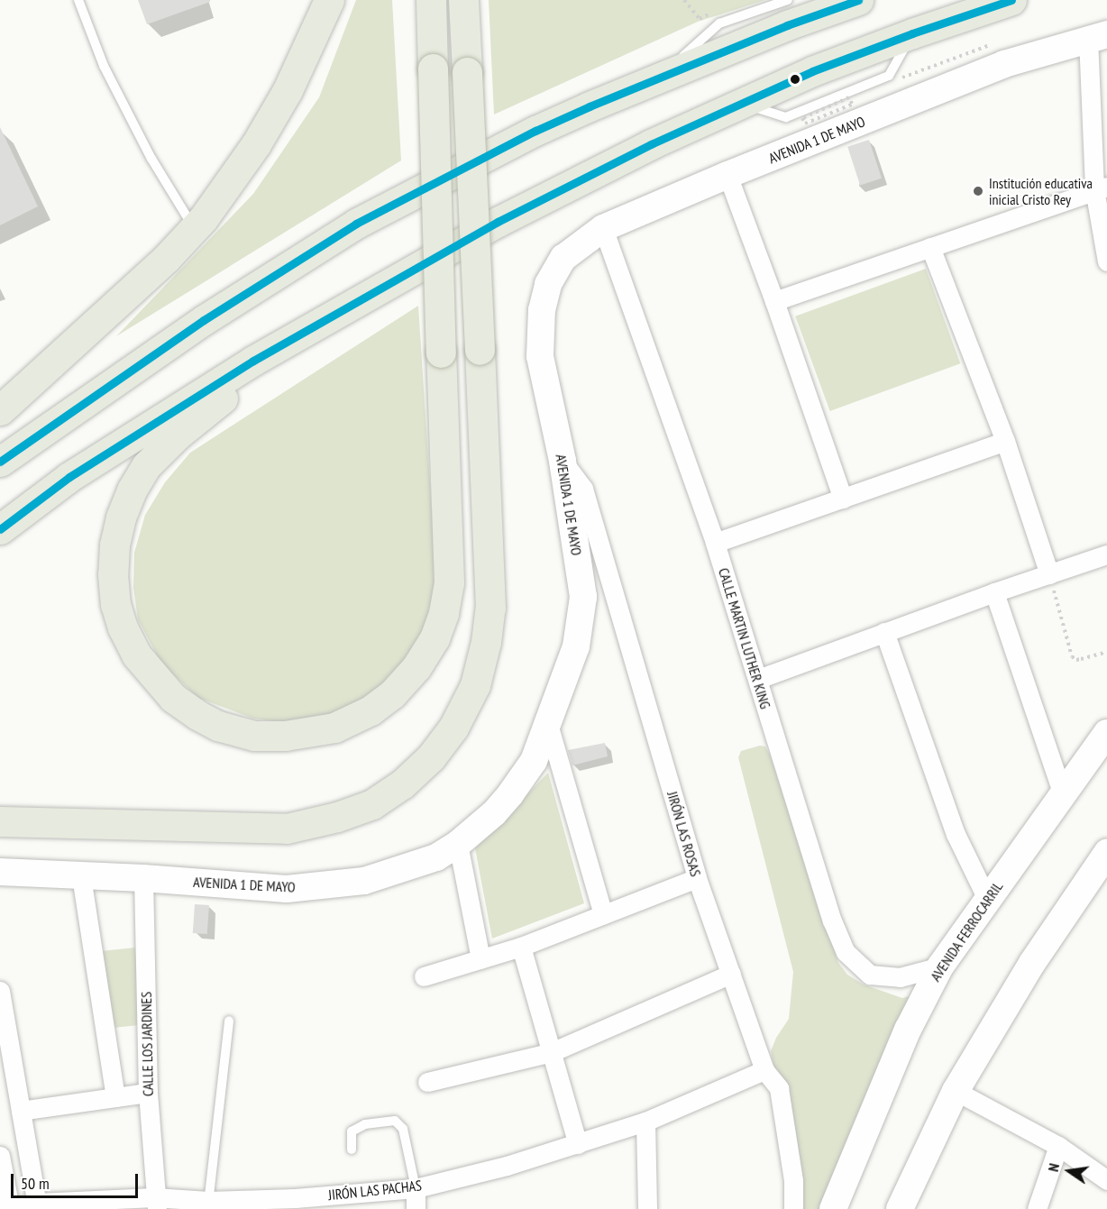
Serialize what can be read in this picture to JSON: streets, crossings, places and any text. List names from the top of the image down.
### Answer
{
  "streets": {
    "main road": ["AVENIDA 1 DE MAYO", "AVENIDA FERROCARRIL"],
    "street": [
      "CALLE MARTIN LUTHER KING",
      "JIRÓN LAS ROSAS",
      "CALLE LOS JARDINES",
      "JIRÓN LAS PACHAS"
    ]
  },
  "crossings": [
    ["AVENIDA 1 DE MAYO", "CALLE MARTIN LUTHER KING"],
    ["AVENIDA 1 DE MAYO", "JIRÓN LAS ROSAS"],
    ["AVENIDA 1 DE MAYO", "CALLE LOS JARDINES"],
    ["CALLE MARTIN LUTHER KING", "AVENIDA FERROCARRIL"],
    ["JIRÓN LAS ROSAS", "JIRÓN LAS PACHAS"],
    ["CALLE LOS JARDINES", "JIRÓN LAS PACHAS"]
  ],
  "places": ["Institución educativa inicial Cristo Rey"],
  "scale_bar": "50 m",
  "north": "left"
}
